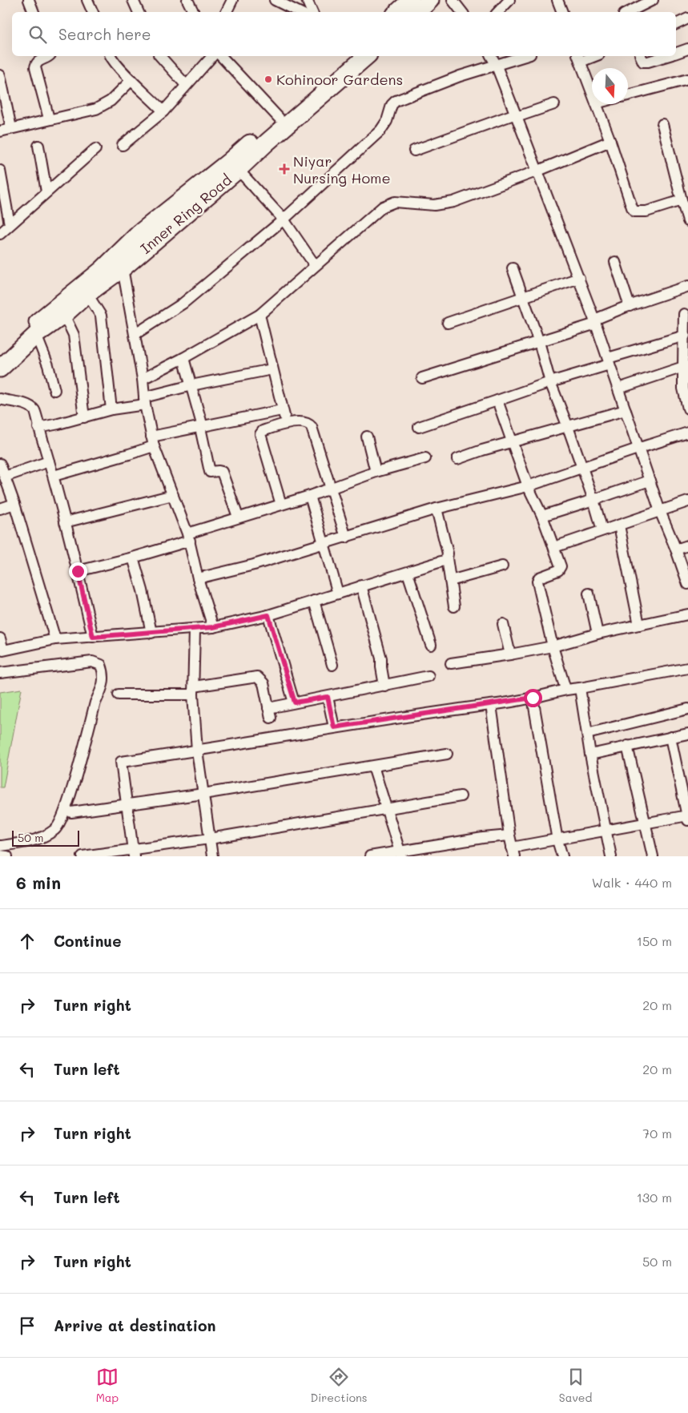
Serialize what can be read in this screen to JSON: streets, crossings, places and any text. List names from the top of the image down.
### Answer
{
  "streets": {
    "highway": ["Inner Ring Road"]
  },
  "places": {
    "other": ["Kohinoor Gardens"],
    "health": ["Niyar Nursing Home"]
  },
  "scale_bar": "50 m",
  "north": "bottom",
  "page": {
    "search": "Search here",
    "scale": "50 m",
    "heading": ["6 min", "Walk · 440 m"],
    "list": [
      ["Continue", "150 m"],
      ["Turn right", "20 m"],
      ["Turn left", "20 m"],
      ["Turn right", "70 m"],
      ["Turn left", "130 m"],
      ["Turn right", "50 m"],
      "Arrive at destination"
    ],
    "nav": ["Map", "Directions", "Saved"]
  }
}
